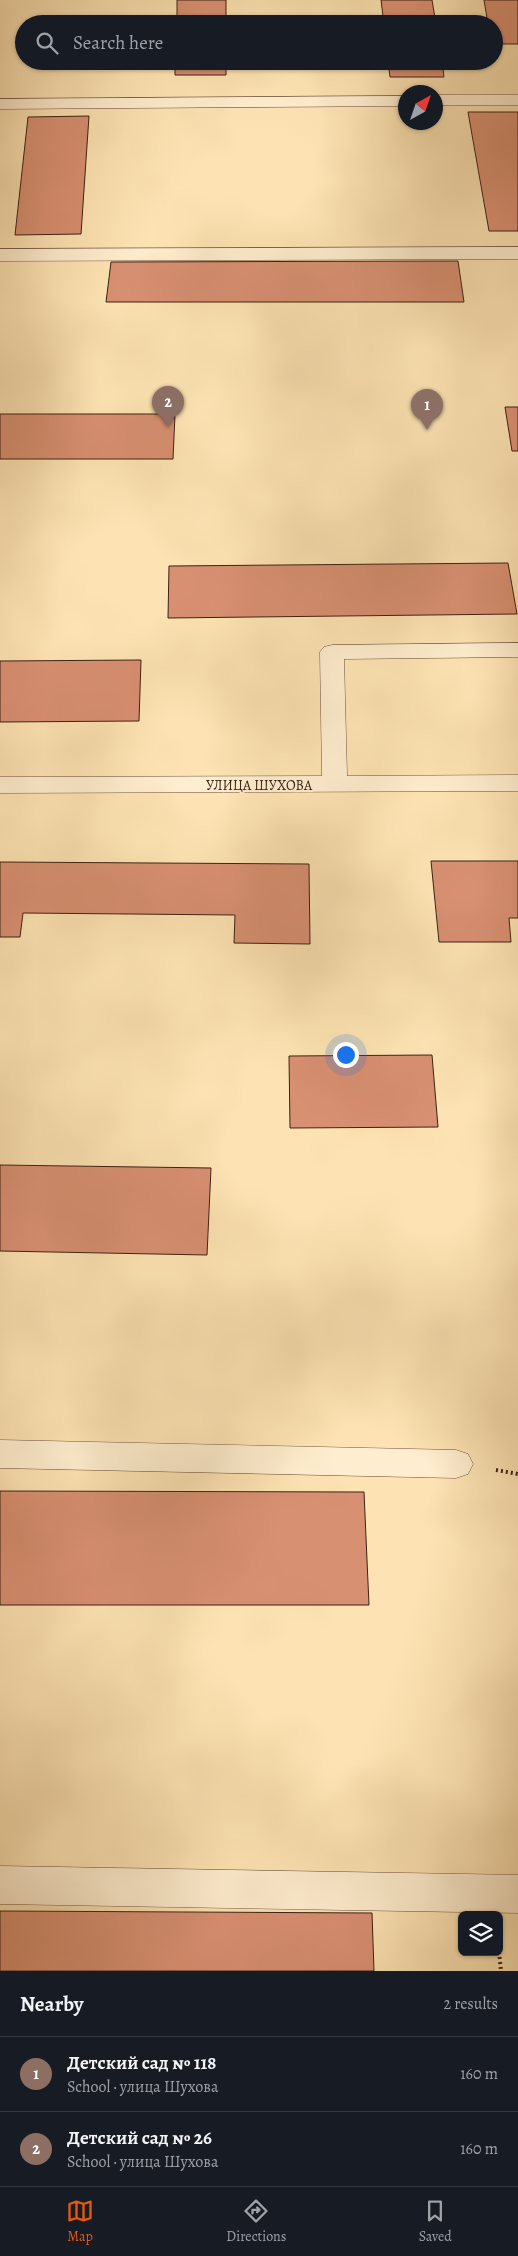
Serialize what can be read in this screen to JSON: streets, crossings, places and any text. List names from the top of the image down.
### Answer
{
  "streets": {
    "street": ["УЛИЦА ШУХОВА"]
  },
  "north": "top right",
  "page": {
    "search": "Search here",
    "pins": ["2", "1"],
    "heading": ["Nearby", "2 results"],
    "list": [
      {
        "mark": "1",
        "name": "Детский сад № 118",
        "note": "School · улица Шухова",
        "value": "160 m"
      },
      {
        "mark": "2",
        "name": "Детский сад № 26",
        "note": "School · улица Шухова",
        "value": "160 m"
      }
    ],
    "nav": ["Map", "Directions", "Saved"]
  }
}
